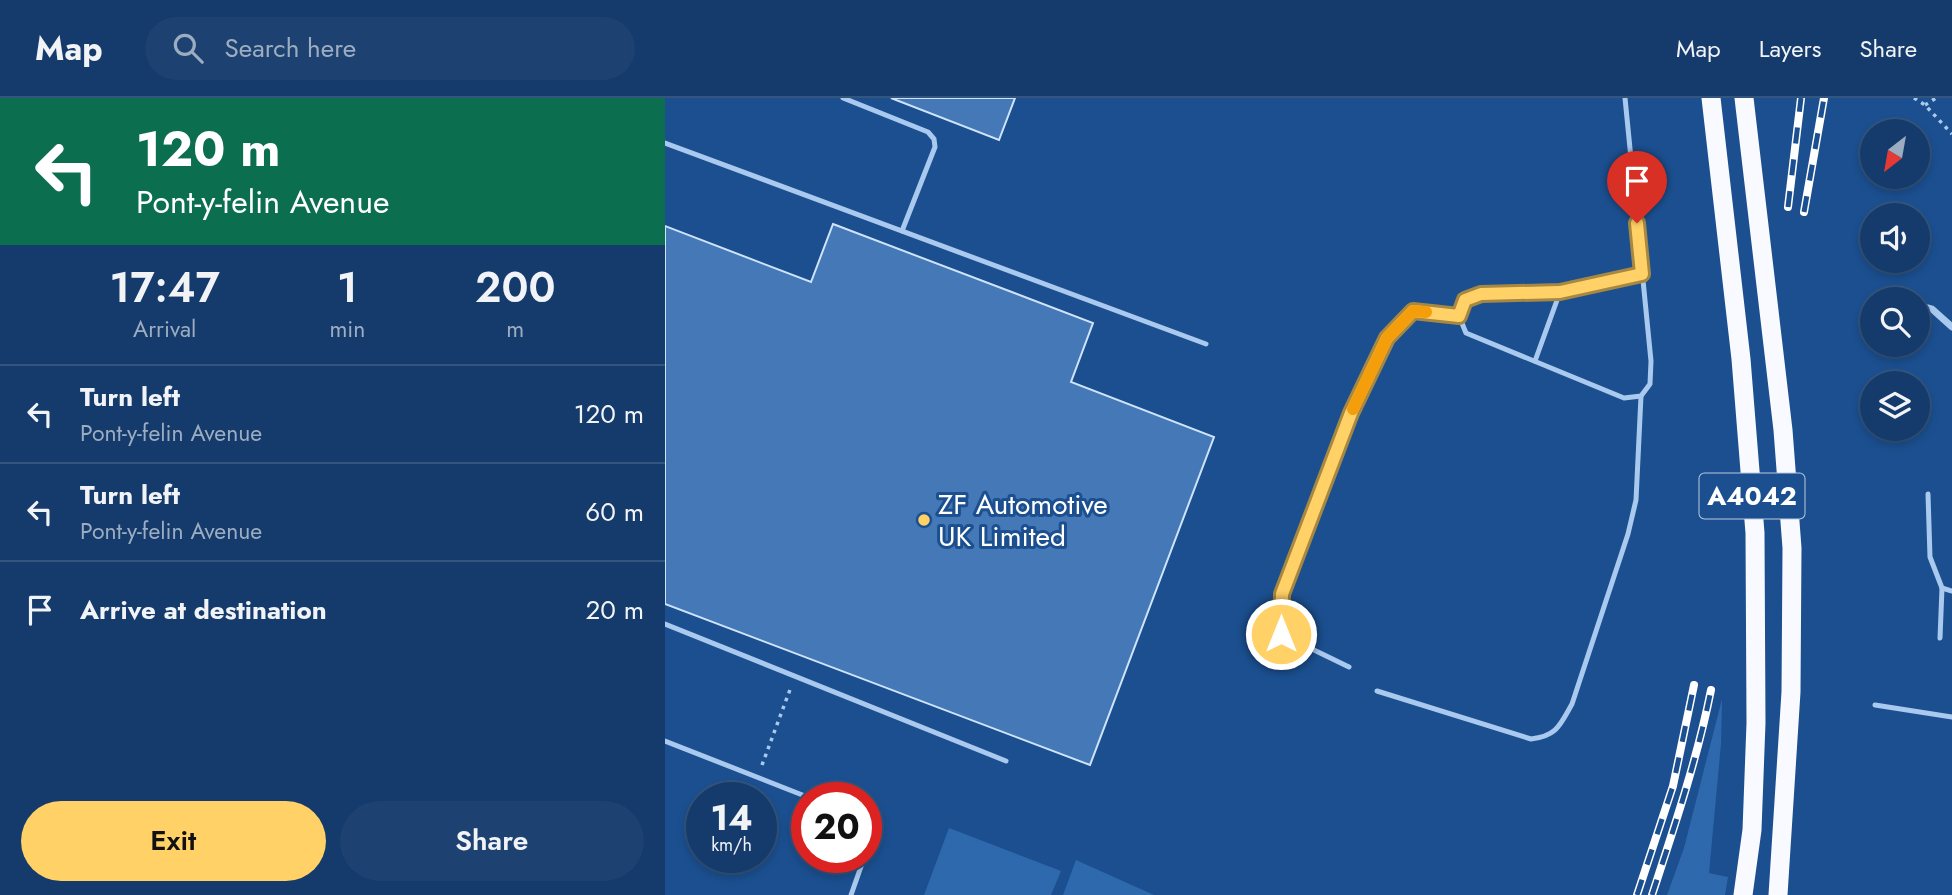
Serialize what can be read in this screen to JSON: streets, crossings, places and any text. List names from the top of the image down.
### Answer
{
  "streets": {
    "highway": ["A4042"]
  },
  "places": ["ZF Automotive UK Limited"],
  "north": "bottom left",
  "page": {
    "header": "Map",
    "search": "Search here",
    "nav": ["Map", "Layers", "Share"],
    "turn": ["120 m", "Pont-y-felin Avenue"],
    "eta": [
      "17:47",
      "Arrival",
      "1",
      "min",
      "200",
      "m"
    ],
    "list": [
      {
        "name": "Turn left",
        "note": "Pont-y-felin Avenue",
        "value": "120 m"
      },
      {
        "name": "Turn left",
        "note": "Pont-y-felin Avenue",
        "value": "60 m"
      },
      {
        "name": "Arrive at destination",
        "value": "20 m"
      }
    ],
    "speed": "14 km/h",
    "limit": "20",
    "buttons": ["Exit", "Share"]
  }
}
